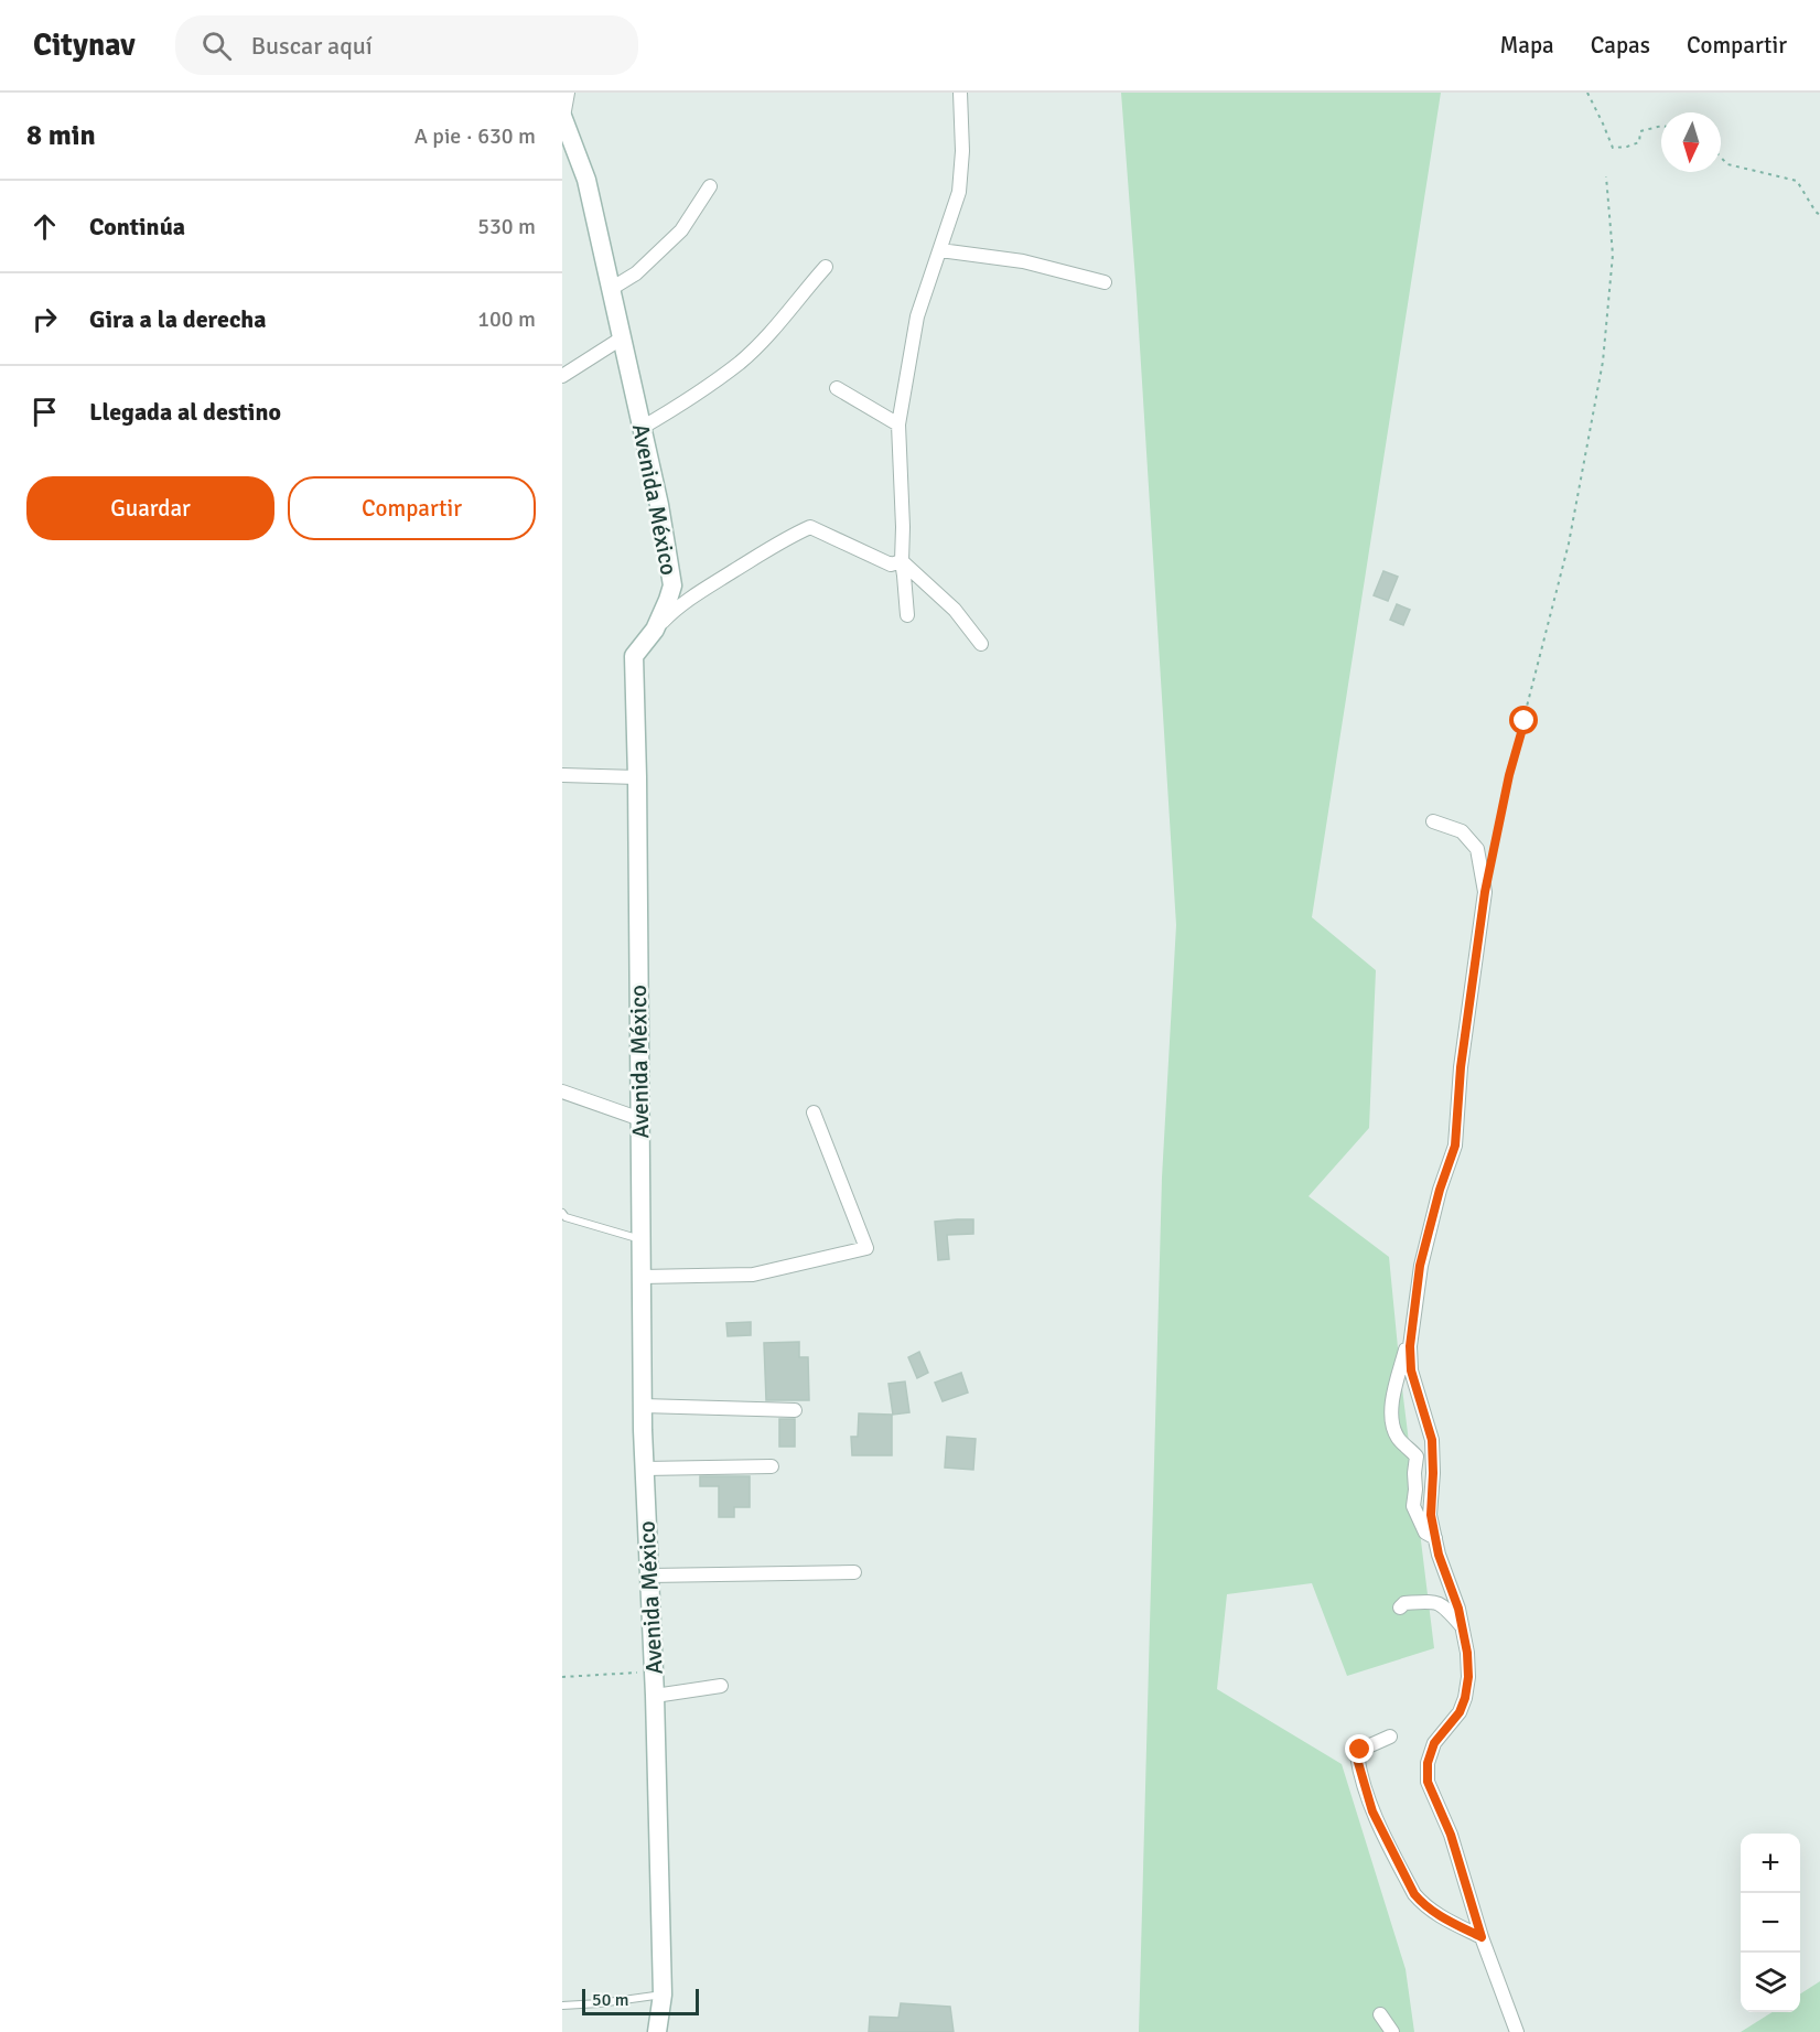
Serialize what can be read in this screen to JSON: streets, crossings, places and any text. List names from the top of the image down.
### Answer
{
  "streets": {
    "main road": ["Avenida México"]
  },
  "scale_bar": "50 m",
  "north": "bottom",
  "page": {
    "header": "Citynav",
    "search": "Buscar aquí",
    "nav": ["Mapa", "Capas", "Compartir"],
    "heading": ["8 min", "A pie · 630 m"],
    "list": [
      ["Continúa", "530 m"],
      ["Gira a la derecha", "100 m"],
      "Llegada al destino"
    ],
    "buttons": ["Guardar", "Compartir"],
    "map_buttons": ["+", "−"],
    "scale": "50 m"
  }
}
